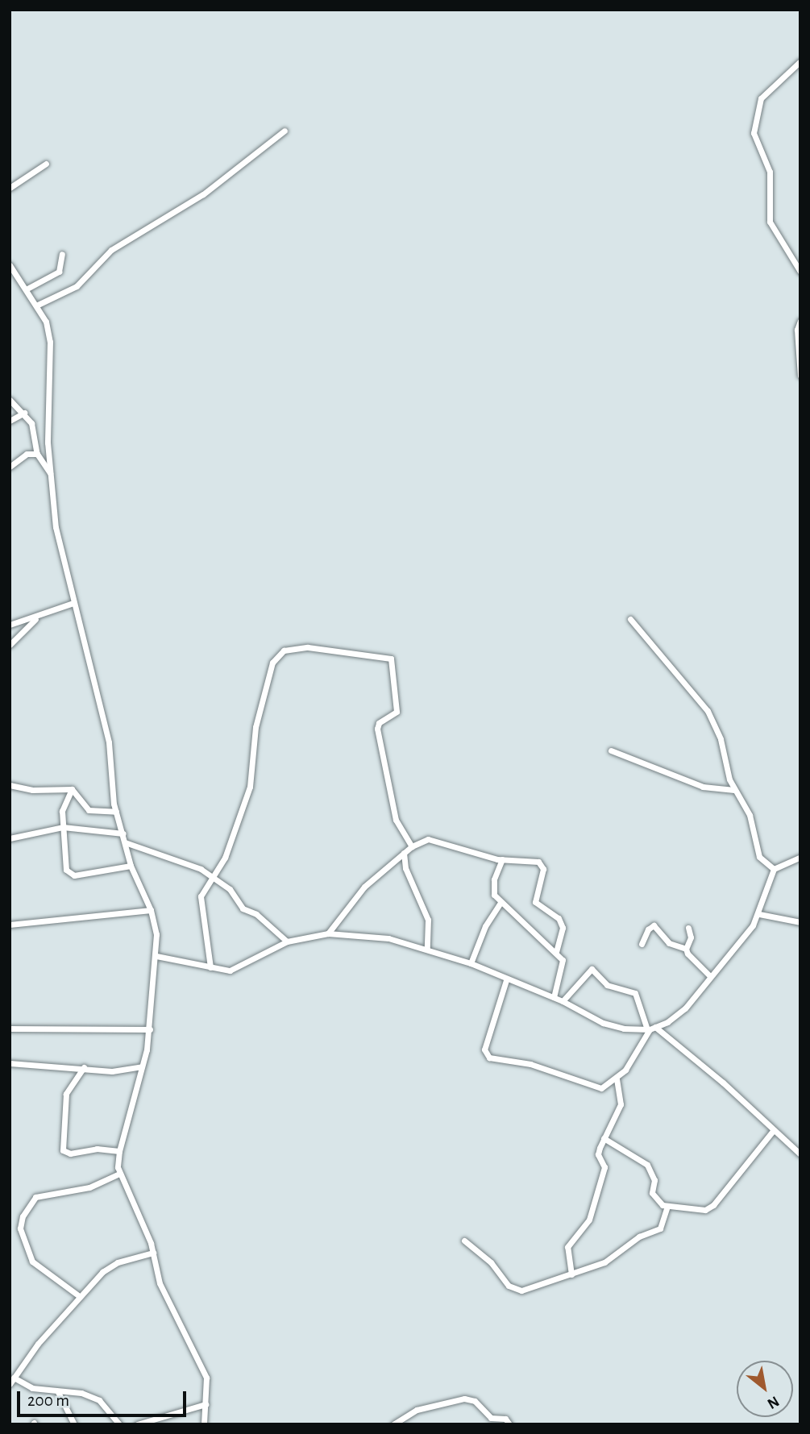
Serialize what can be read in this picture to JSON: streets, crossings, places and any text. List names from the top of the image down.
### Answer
{
  "scale_bar": "200 m",
  "north": "bottom right"
}
